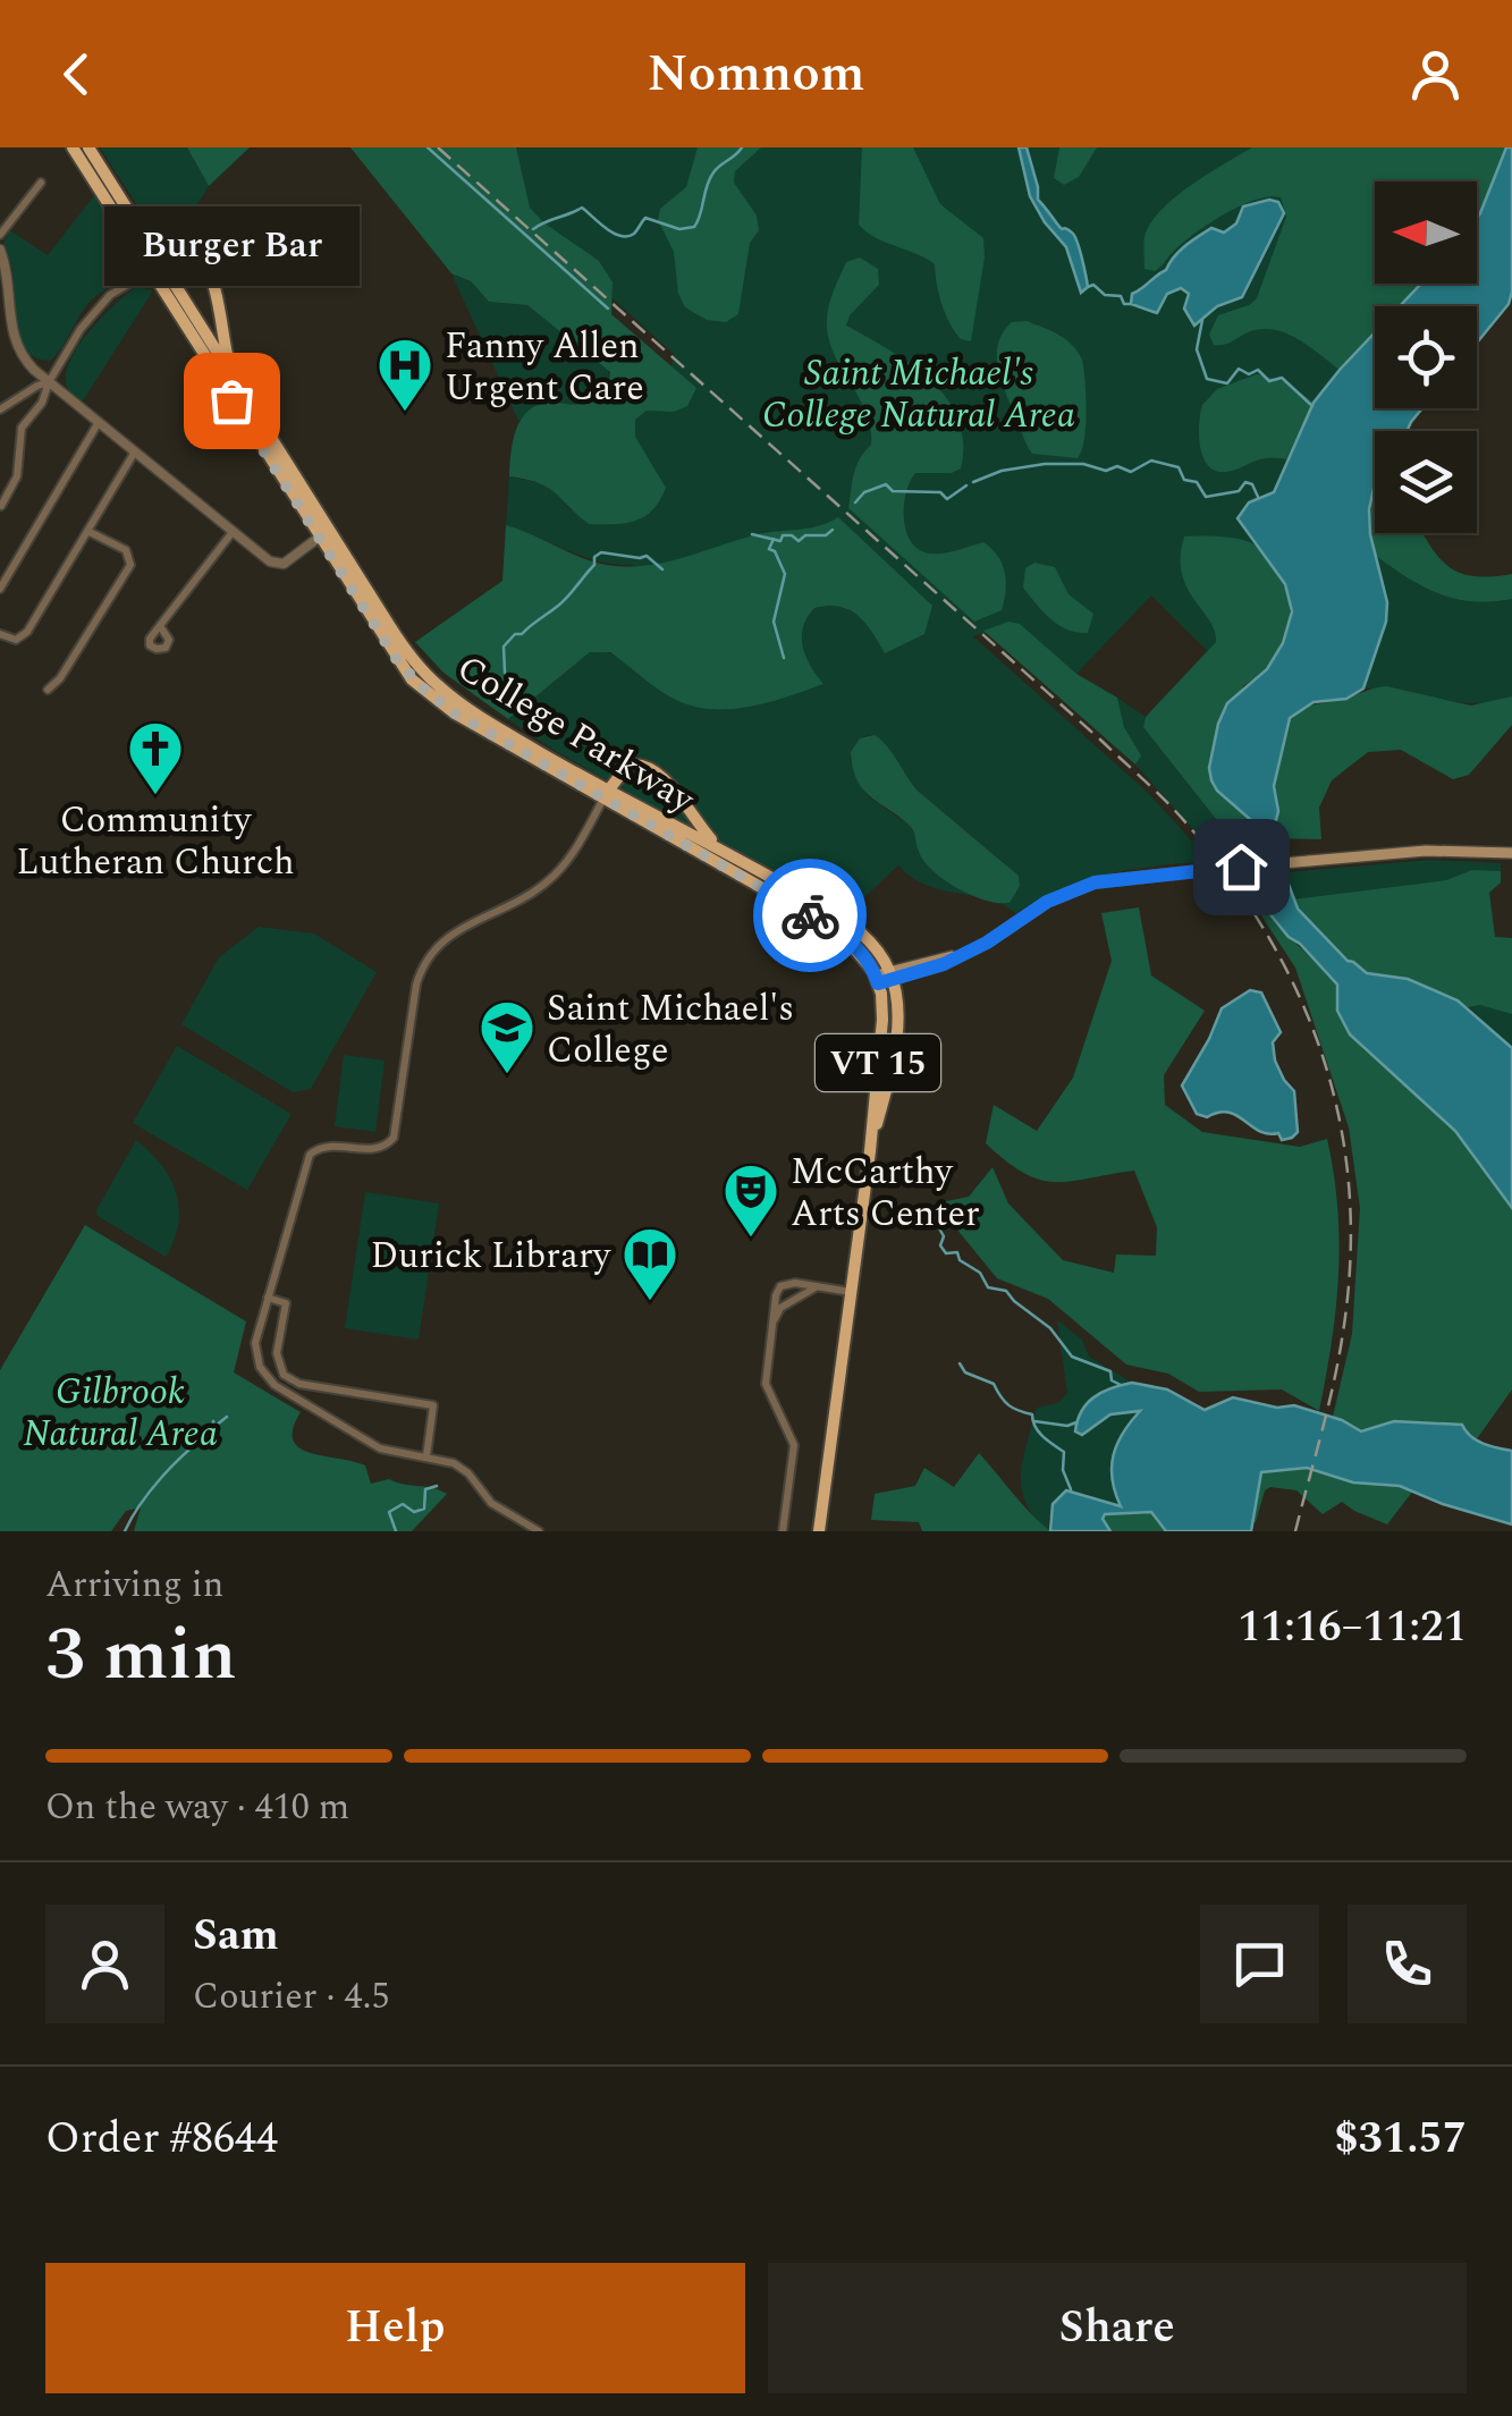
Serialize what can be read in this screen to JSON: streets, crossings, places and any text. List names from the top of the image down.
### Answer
{
  "streets": {
    "main road": ["College Parkway", "VT 15"]
  },
  "crossings": [
    ["College Parkway", "VT 15"]
  ],
  "parks": ["Saint Michael's College Natural Area", "Gilbrook Natural Area"],
  "places": {
    "other": ["Burger Bar"],
    "hospital": ["Fanny Allen Urgent Care"],
    "church": ["Community Lutheran Church"],
    "school or university": ["Saint Michael's College"],
    "theatre": ["McCarthy Arts Center"],
    "library": ["Durick Library"]
  },
  "north": "left",
  "page": {
    "header": "Nomnom",
    "bubble": "Burger Bar",
    "heading": ["3 min", "Arriving in", "11:16–11:21"],
    "panel": [
      "Sam",
      "Courier · 4.5",
      "Order #8644",
      "$31.57"
    ],
    "bar": "On the way · 410 m",
    "buttons": ["Help", "Share"]
  }
}
